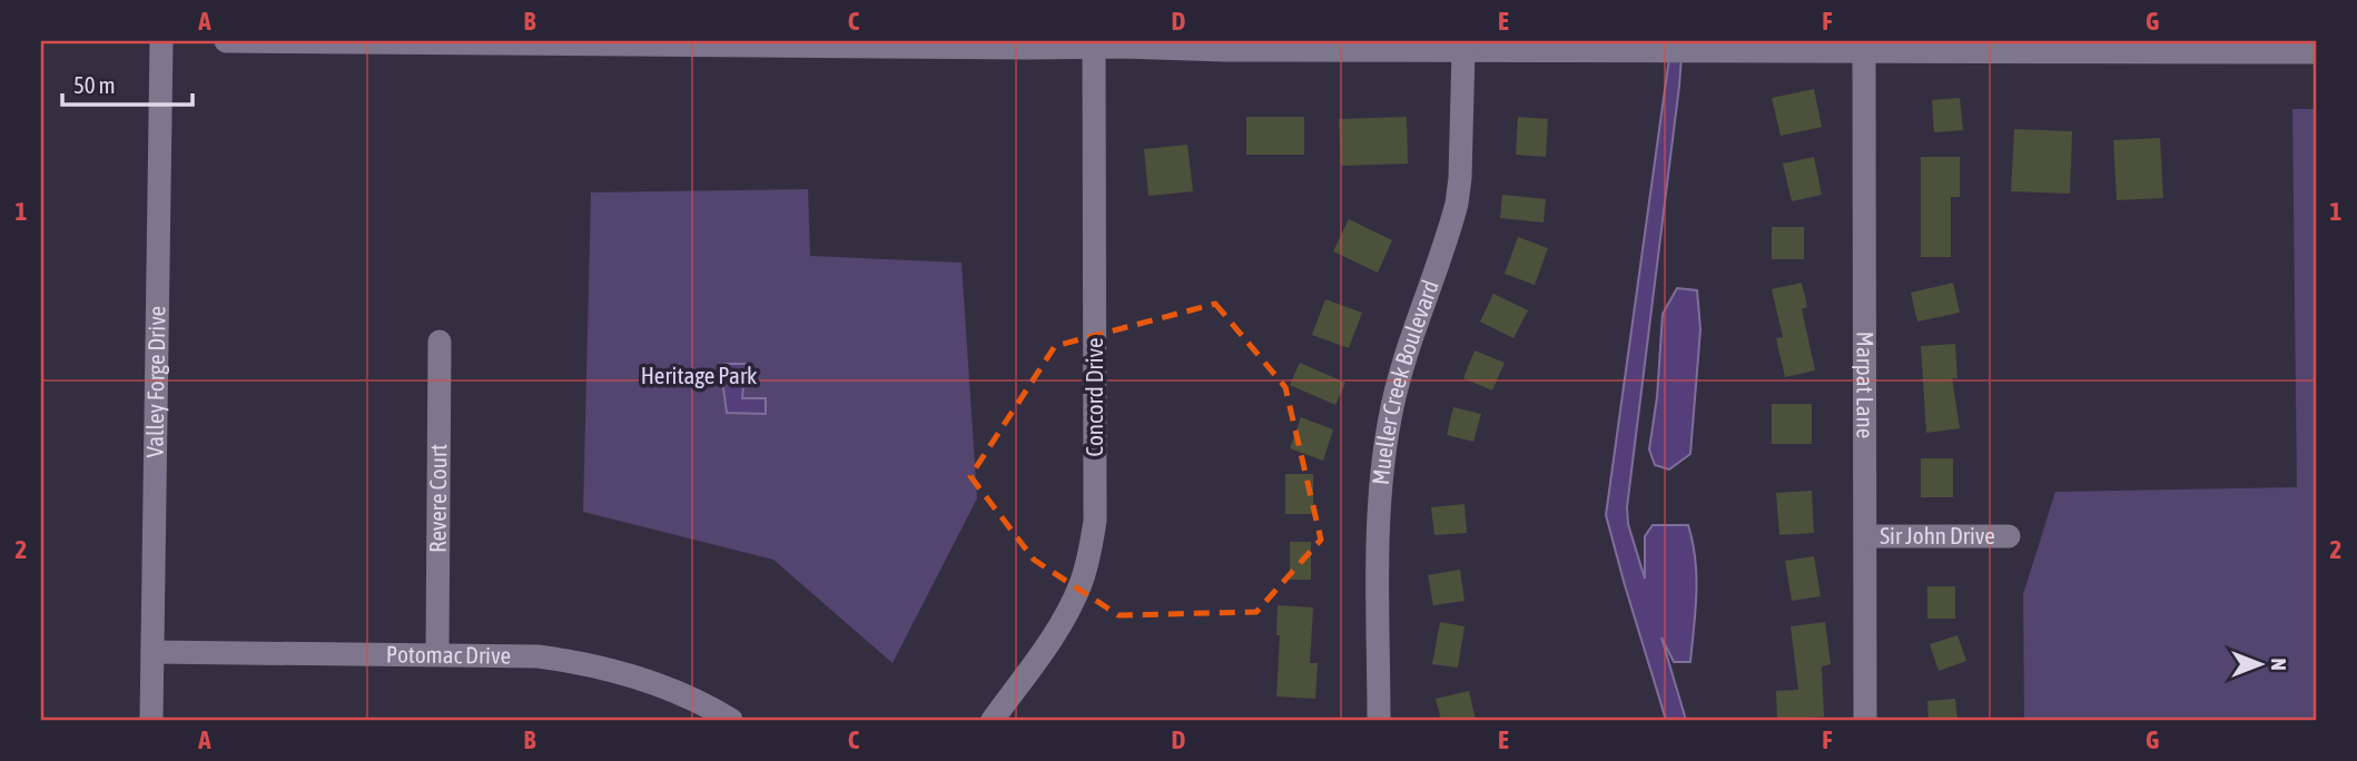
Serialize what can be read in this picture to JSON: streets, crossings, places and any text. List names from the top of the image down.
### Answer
{
  "streets": {
    "street": [
      "Valley Forge Drive",
      "Mueller Creek Boulevard",
      "Marpat Lane",
      "Concord Drive",
      "Revere Court",
      "Sir John Drive",
      "Potomac Drive"
    ]
  },
  "crossings": [
    ["Valley Forge Drive", "Potomac Drive"],
    ["Marpat Lane", "Sir John Drive"],
    ["Revere Court", "Potomac Drive"]
  ],
  "parks": ["Heritage Park"],
  "scale_bar": "50 m",
  "north": "right",
  "grid": {
    "columns": [
      "A",
      "B",
      "C",
      "D",
      "E",
      "F",
      "G"
    ],
    "rows": ["1", "2"]
  }
}
